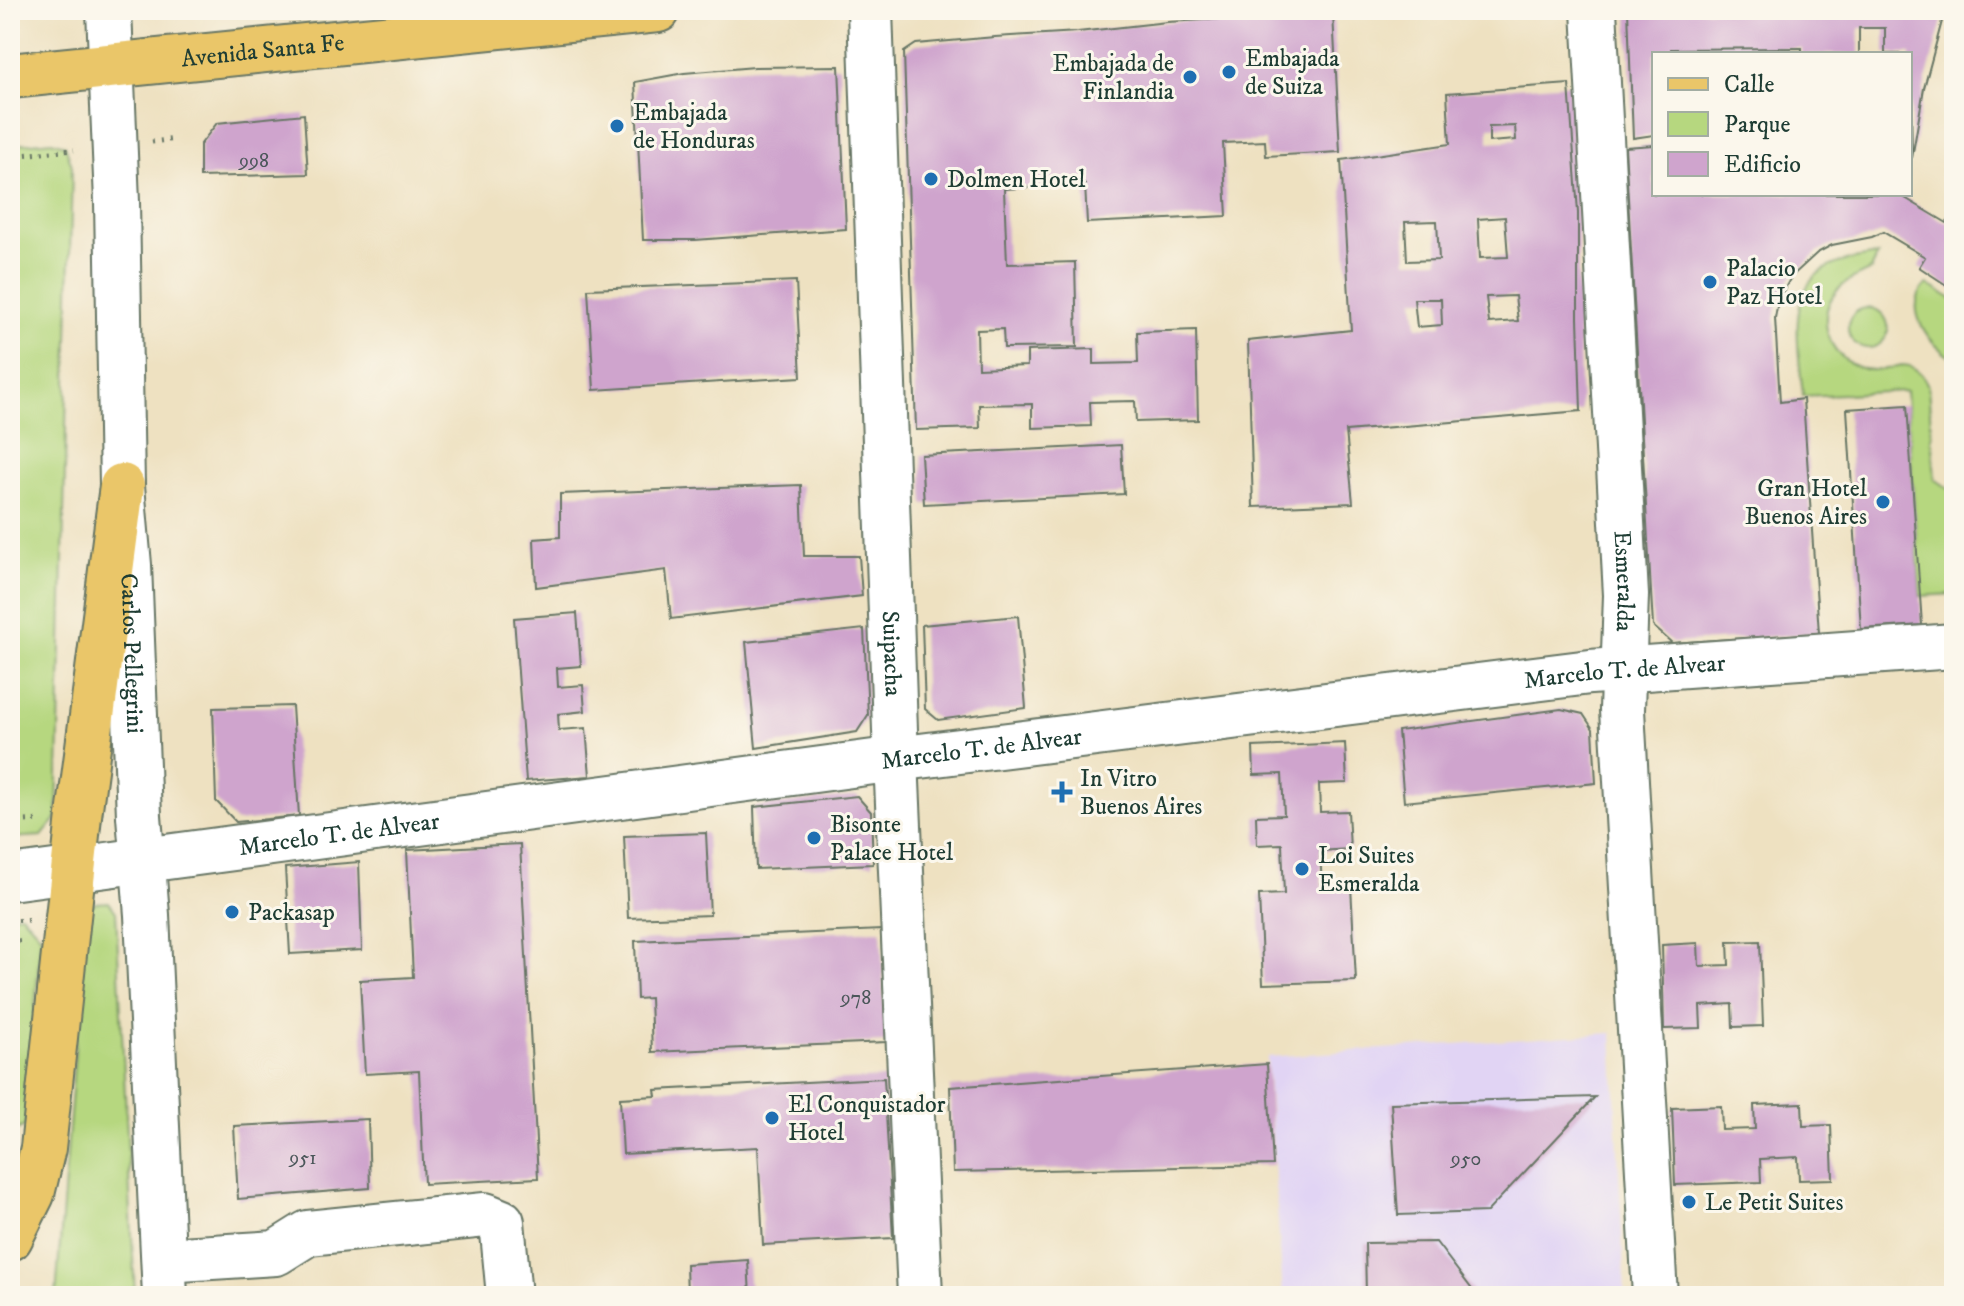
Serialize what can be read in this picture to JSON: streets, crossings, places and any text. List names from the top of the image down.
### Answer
{
  "streets": {
    "main road": ["Avenida Santa Fe"],
    "street": [
      "Esmeralda",
      "Carlos Pellegrini",
      "Suipacha",
      "Marcelo T. de Alvear"
    ]
  },
  "crossings": [
    ["Avenida Santa Fe", "Carlos Pellegrini"],
    ["Esmeralda", "Marcelo T. de Alvear"],
    ["Carlos Pellegrini", "Marcelo T. de Alvear"],
    ["Suipacha", "Marcelo T. de Alvear"]
  ],
  "places": {
    "other": [
      "Embajada de Suiza",
      "Embajada de Finlandia",
      "Embajada de Honduras",
      "Dolmen Hotel",
      "Palacio Paz Hotel",
      "Gran Hotel Buenos Aires",
      "Bisonte Palace Hotel",
      "Loi Suites Esmeralda",
      "Packasap",
      "El Conquistador Hotel",
      "Le Petit Suites"
    ],
    "health": ["In Vitro Buenos Aires"]
  },
  "house_numbers": [
    "998",
    "978",
    "951",
    "950"
  ],
  "legend": ["Calle", "Parque", "Edificio"]
}
